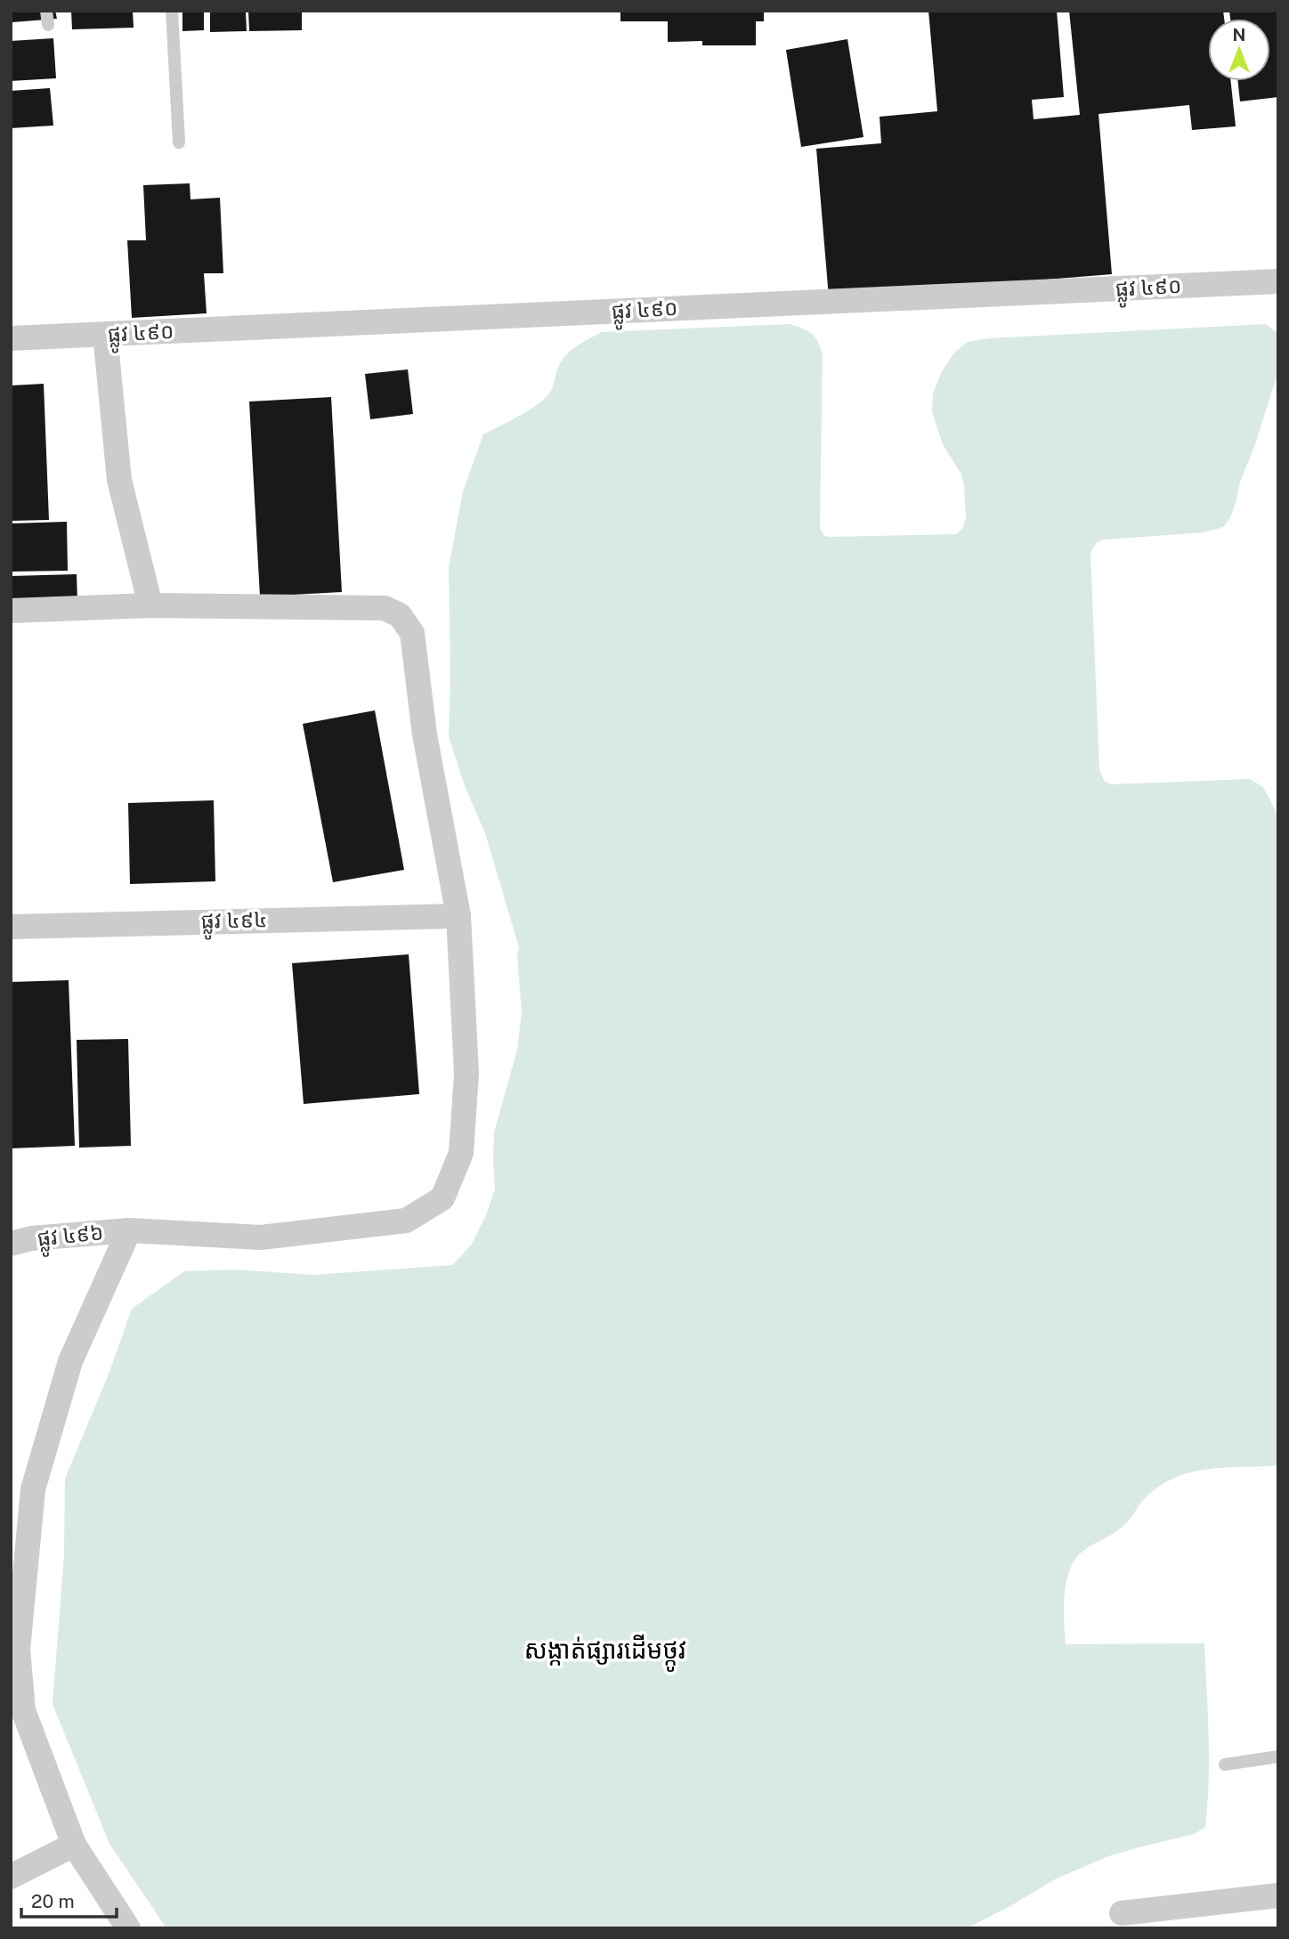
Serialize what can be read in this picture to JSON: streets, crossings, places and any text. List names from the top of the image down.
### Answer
{
  "streets": {
    "street": ["ផ្លូវ ៤៩០", "ផ្លូវ ៤៩៤", "ផ្លូវ ៤៩៦"]
  },
  "crossings": [
    ["ផ្លូវ ៤៩៤", "ផ្លូវ ៤៩៦"]
  ],
  "districts": ["សង្កាត់ផ្សារដើមថ្កូវ"],
  "scale_bar": "20 m",
  "north": "top"
}
